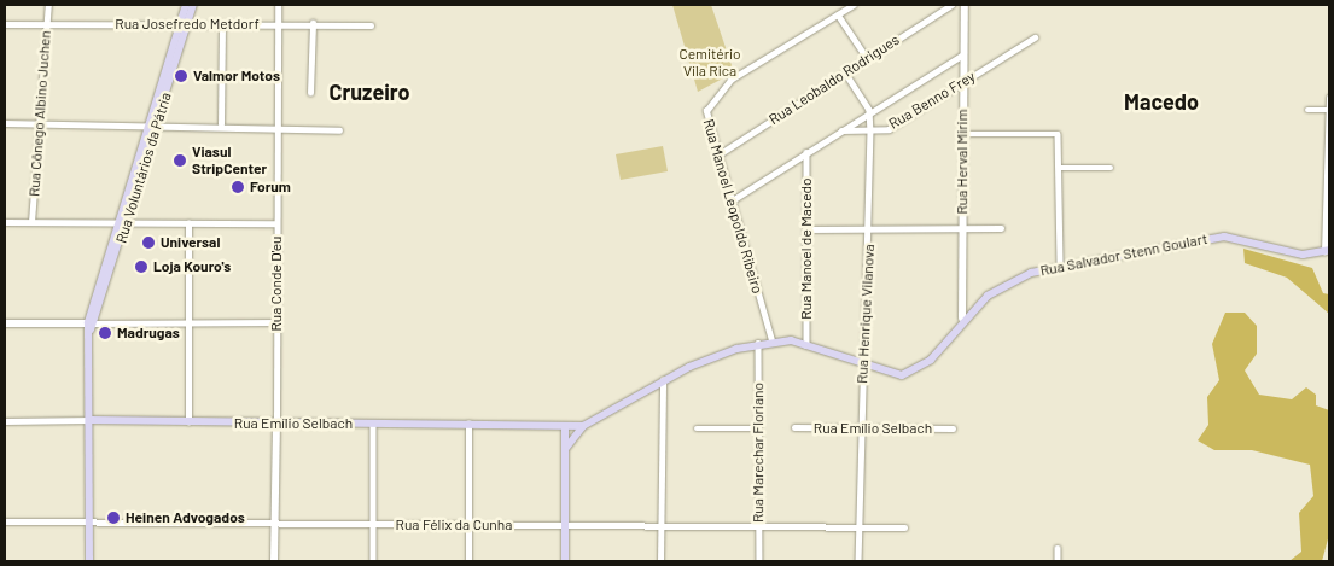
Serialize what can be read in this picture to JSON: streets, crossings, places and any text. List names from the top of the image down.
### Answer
{
  "streets": {
    "main road": ["Rua Voluntários da Pátria", "Rua Salvador Stenn Goulart", "Rua Emílio Selbach"],
    "street": [
      "Rua Josefredo Metdorf",
      "Rua Leobaldo Rodrigues",
      "Rua Benno Frey",
      "Rua Cônego Albino Juchen",
      "Rua Herval Mirim",
      "Rua Manoel Leopoldo Ribeiro",
      "Rua Manoel de Macedo",
      "Rua Conde D'eu",
      "Rua Henrique Vilanova",
      "Rua Marechar Floriano",
      "Rua Félix da Cunha"
    ]
  },
  "crossings": [
    ["Rua Josefredo Metdorf", "Rua Cônego Albino Juchen"],
    ["Rua Josefredo Metdorf", "Rua Voluntários da Pátria"],
    ["Rua Josefredo Metdorf", "Rua Conde D'eu"],
    ["Rua Leobaldo Rodrigues", "Rua Manoel Leopoldo Ribeiro"],
    ["Rua Leobaldo Rodrigues", "Rua Henrique Vilanova"],
    ["Rua Benno Frey", "Rua Herval Mirim"],
    ["Rua Benno Frey", "Rua Henrique Vilanova"],
    ["Rua Herval Mirim", "Rua Salvador Stenn Goulart"],
    ["Rua Voluntários da Pátria", "Rua Emílio Selbach"],
    ["Rua Voluntários da Pátria", "Rua Félix da Cunha"],
    ["Rua Manoel Leopoldo Ribeiro", "Rua Salvador Stenn Goulart"],
    ["Rua Manoel de Macedo", "Rua Salvador Stenn Goulart"],
    ["Rua Salvador Stenn Goulart", "Rua Henrique Vilanova"],
    ["Rua Salvador Stenn Goulart", "Rua Emílio Selbach"],
    ["Rua Salvador Stenn Goulart", "Rua Marechar Floriano"],
    ["Rua Conde D'eu", "Rua Emílio Selbach"],
    ["Rua Conde D'eu", "Rua Félix da Cunha"],
    ["Rua Henrique Vilanova", "Rua Emílio Selbach"],
    ["Rua Henrique Vilanova", "Rua Félix da Cunha"],
    ["Rua Marechar Floriano", "Rua Félix da Cunha"]
  ],
  "districts": ["Cruzeiro", "Macedo"],
  "parks": ["Cemitério Vila Rica"],
  "places": [
    "Valmor Motos",
    "Viasul StripCenter",
    "Forum",
    "Universal",
    "Loja Kouro's",
    "Madrugas",
    "Heinen Advogados"
  ]
}
